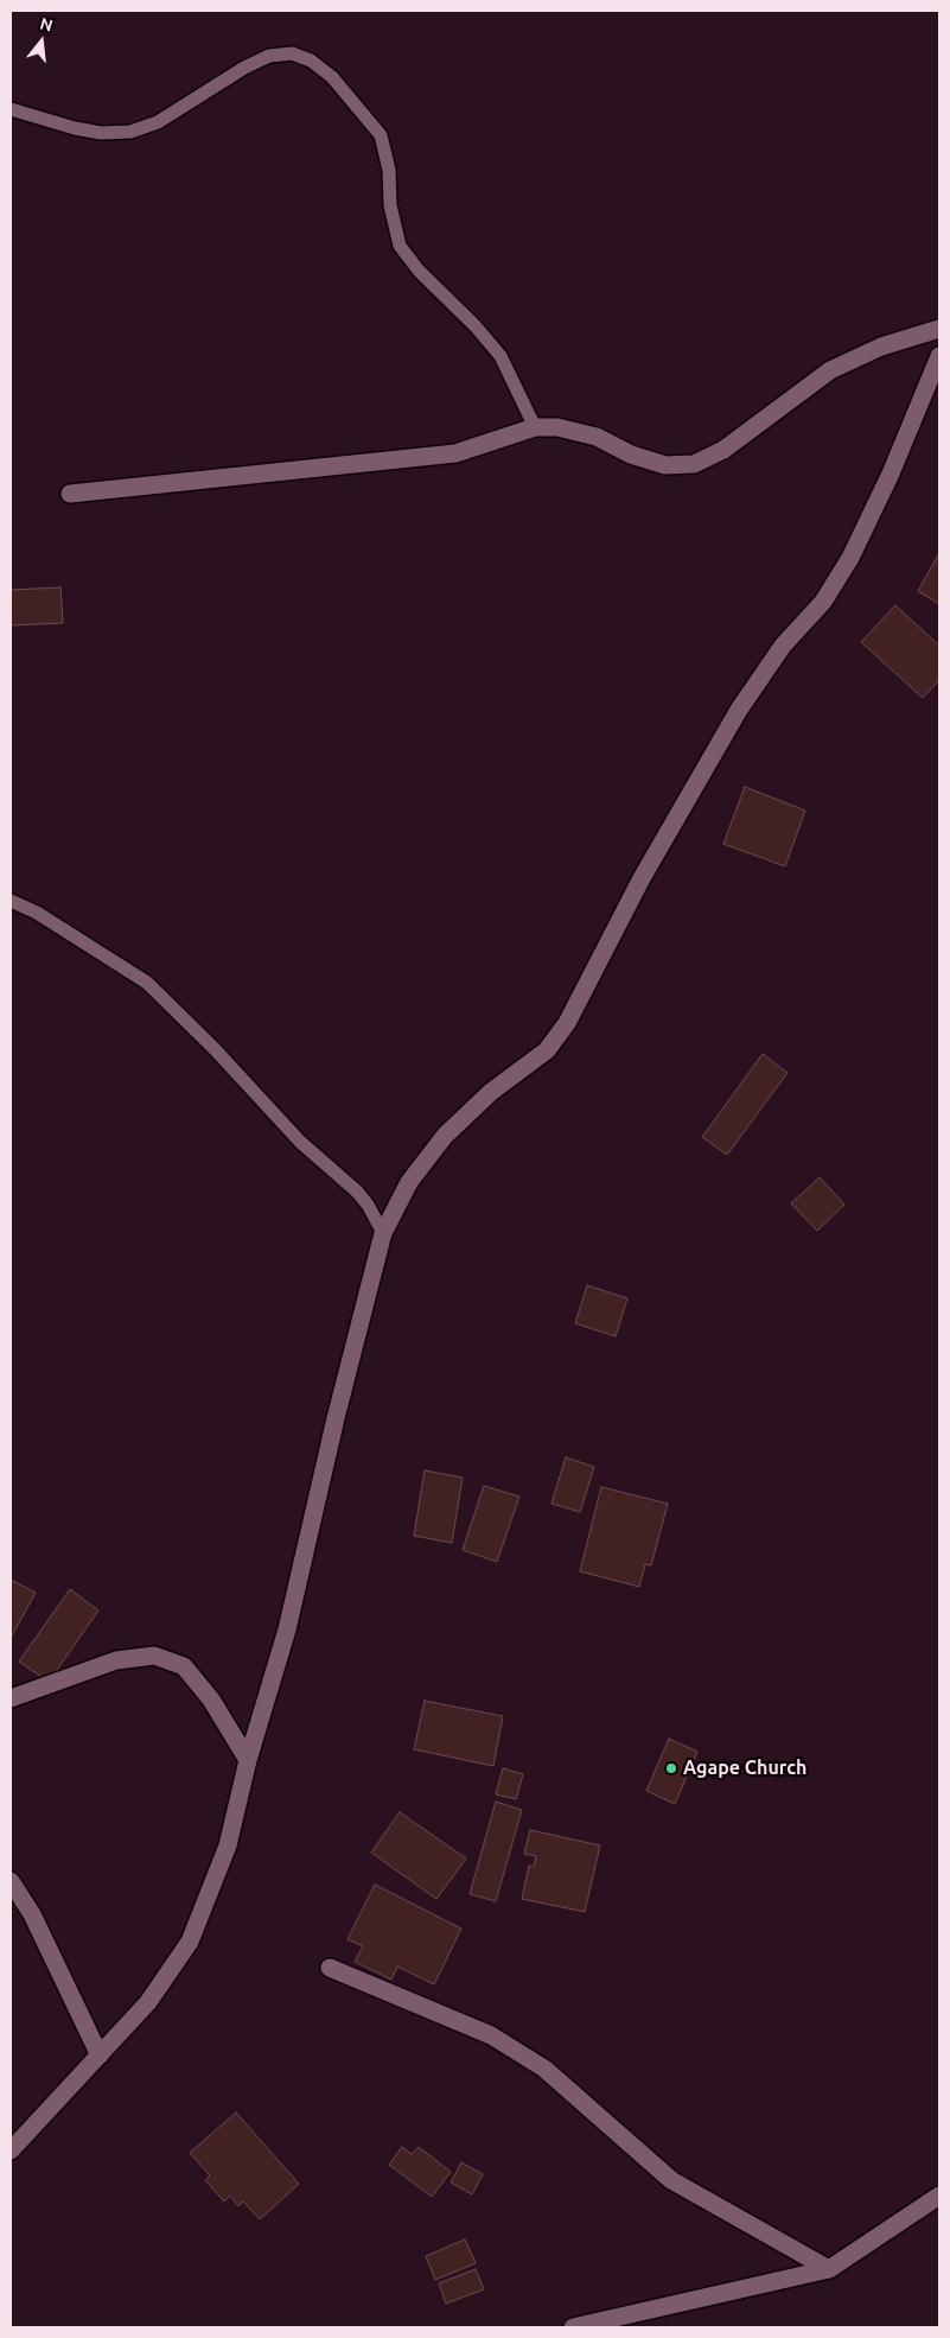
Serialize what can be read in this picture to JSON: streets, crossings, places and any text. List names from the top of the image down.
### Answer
{
  "places": ["Agape Church"],
  "north": "top"
}
